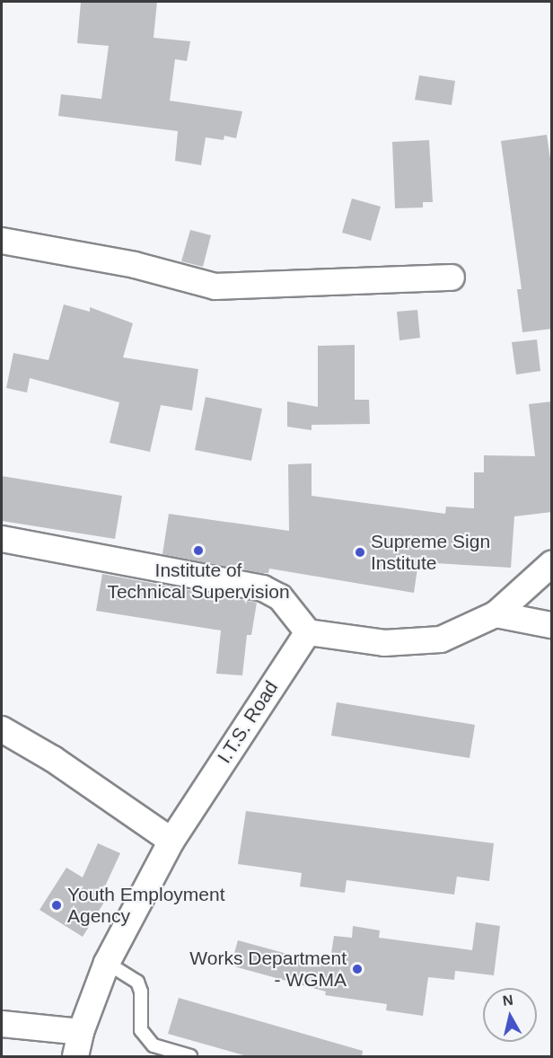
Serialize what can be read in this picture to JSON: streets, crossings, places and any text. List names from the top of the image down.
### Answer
{
  "streets": {
    "street": ["I.T.S. Road"]
  },
  "places": [
    "Institute of Technical Supervision",
    "Supreme Sign Institute",
    "Youth Employment Agency",
    "Works Department - WGMA"
  ],
  "north": "top"
}
